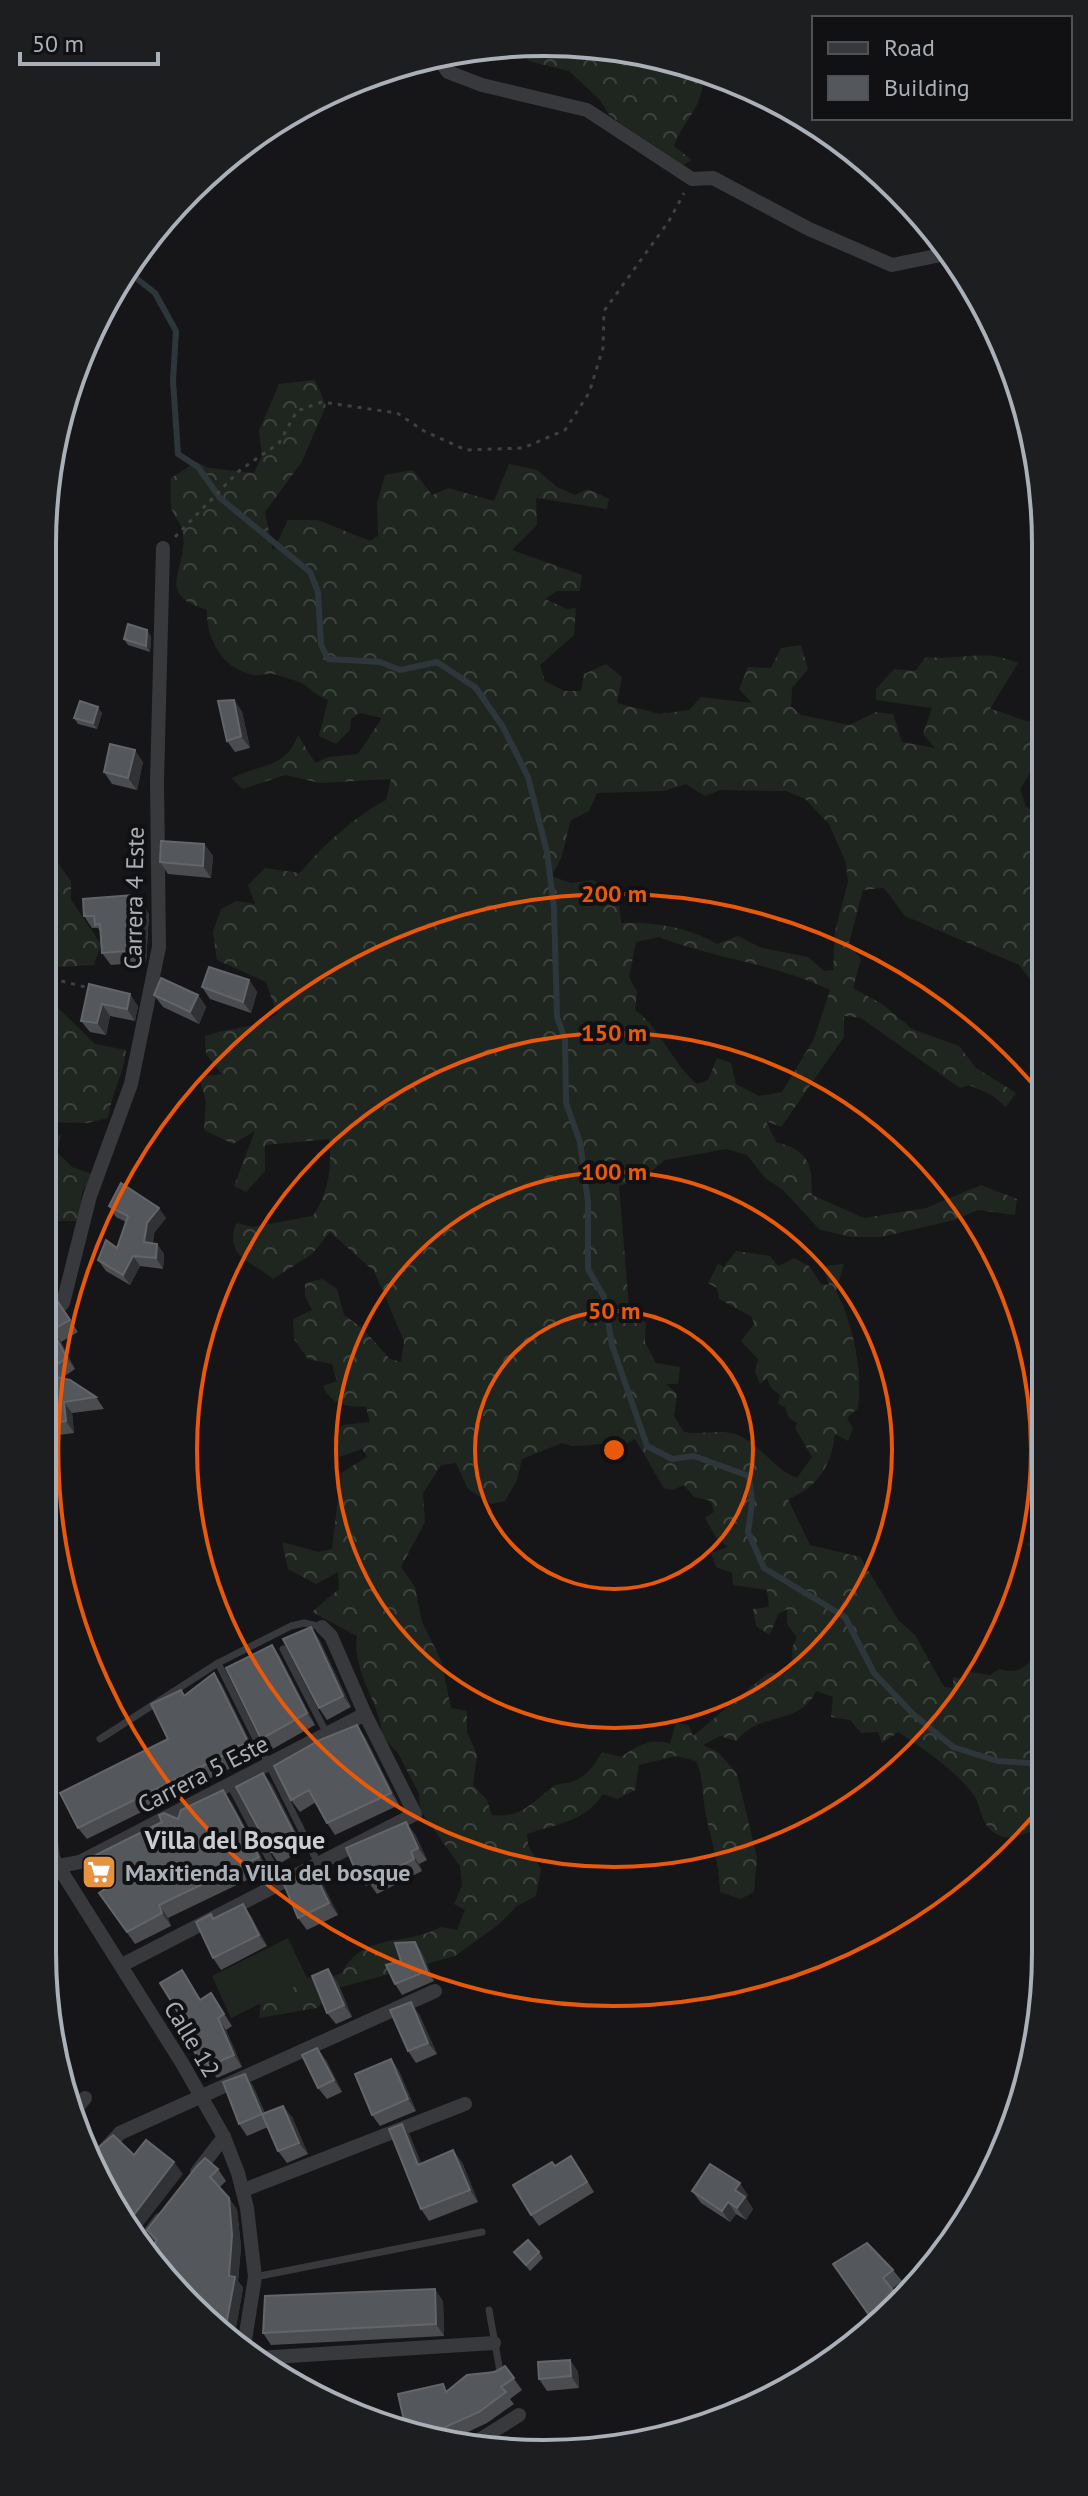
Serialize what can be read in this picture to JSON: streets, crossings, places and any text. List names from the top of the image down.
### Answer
{
  "streets": {
    "street": ["Carrera 4 Este", "Carrera 5 Este", "Calle 12"]
  },
  "crossings": [
    ["Carrera 5 Este", "Calle 12"]
  ],
  "districts": ["Villa del Bosque"],
  "places": {
    "supermarket": ["Maxitienda Villa del bosque"]
  },
  "legend": ["Road", "Building"],
  "scale_bar": "50 m",
  "rings": [
    "200 m",
    "150 m",
    "100 m",
    "50 m"
  ]
}
